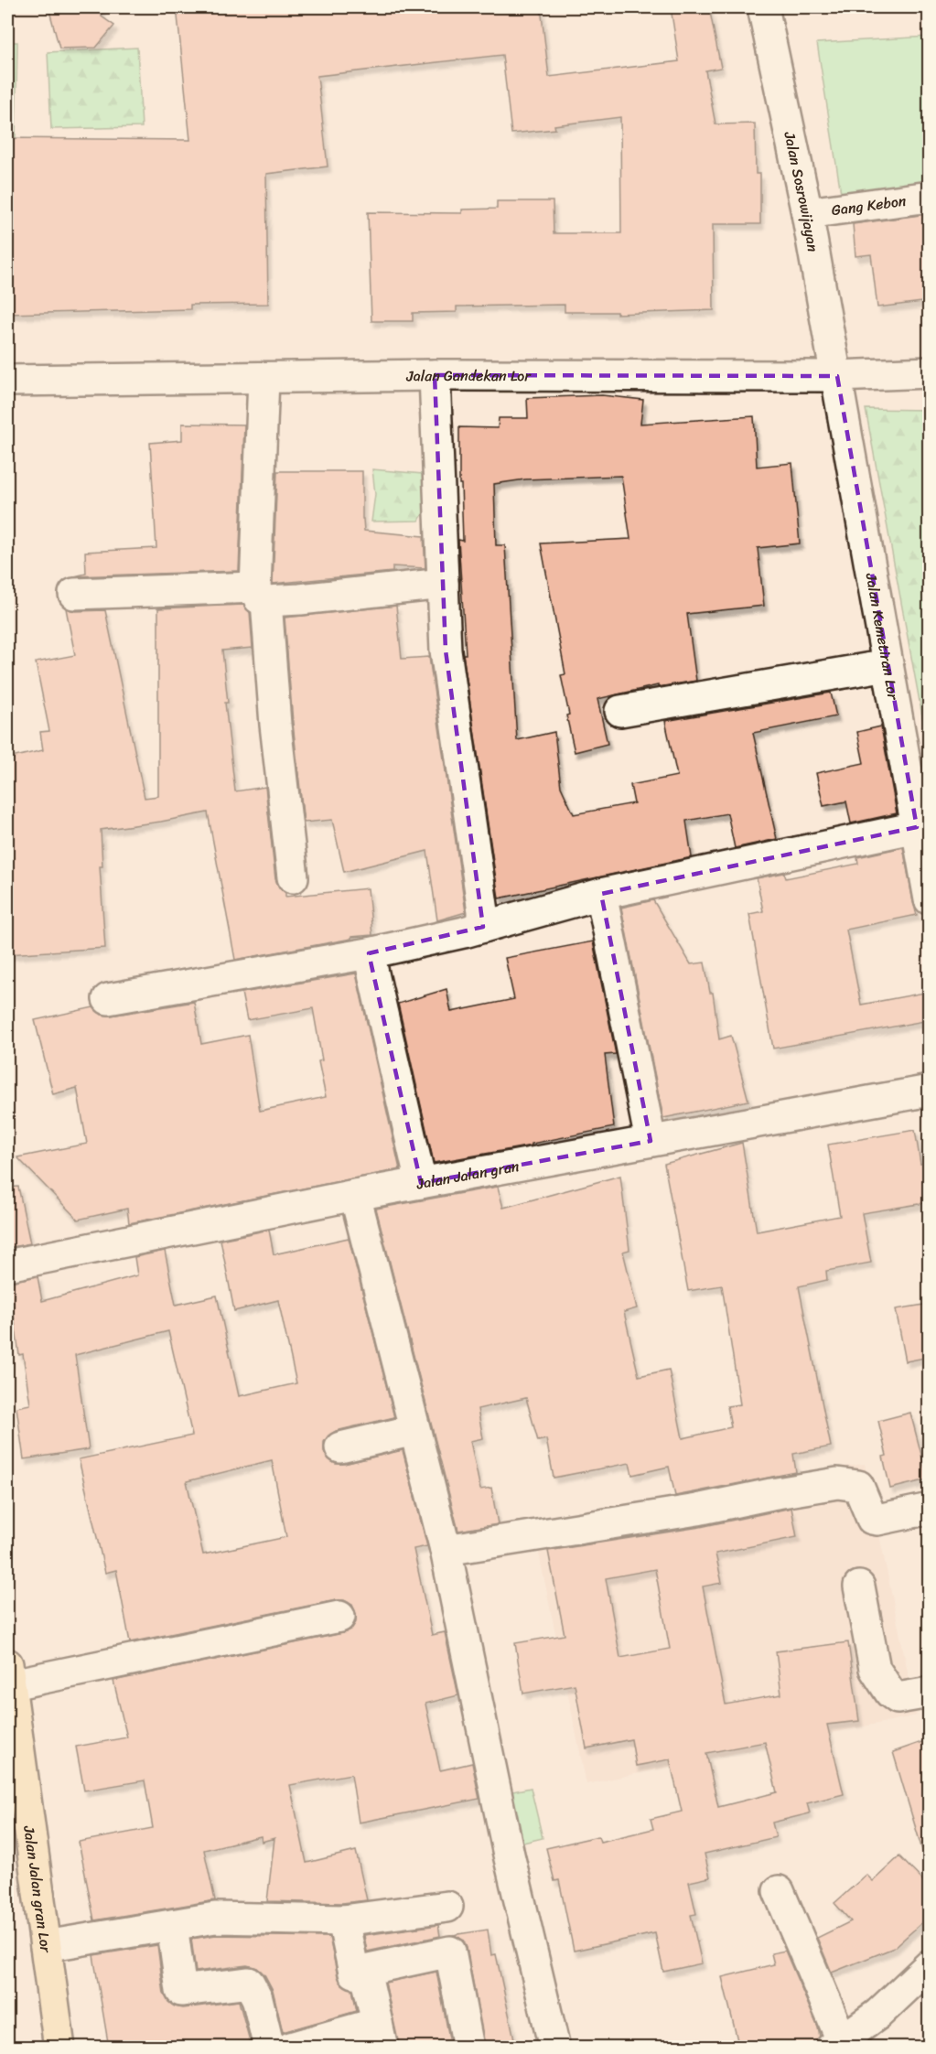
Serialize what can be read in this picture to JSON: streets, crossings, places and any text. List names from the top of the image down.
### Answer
{
  "streets": {
    "main road": ["Jalan Jalan gran Lor"],
    "street": [
      "Jalan Sosrowijayan",
      "Gang Kebon",
      "Jalan Gandekan Lor",
      "Jalan Kemetiran Lor",
      "Jalan Jalan gran"
    ]
  },
  "crossings": [
    ["Jalan Sosrowijayan", "Gang Kebon"],
    ["Jalan Sosrowijayan", "Jalan Gandekan Lor"],
    ["Jalan Sosrowijayan", "Jalan Kemetiran Lor"],
    ["Jalan Gandekan Lor", "Jalan Kemetiran Lor"]
  ]
}
